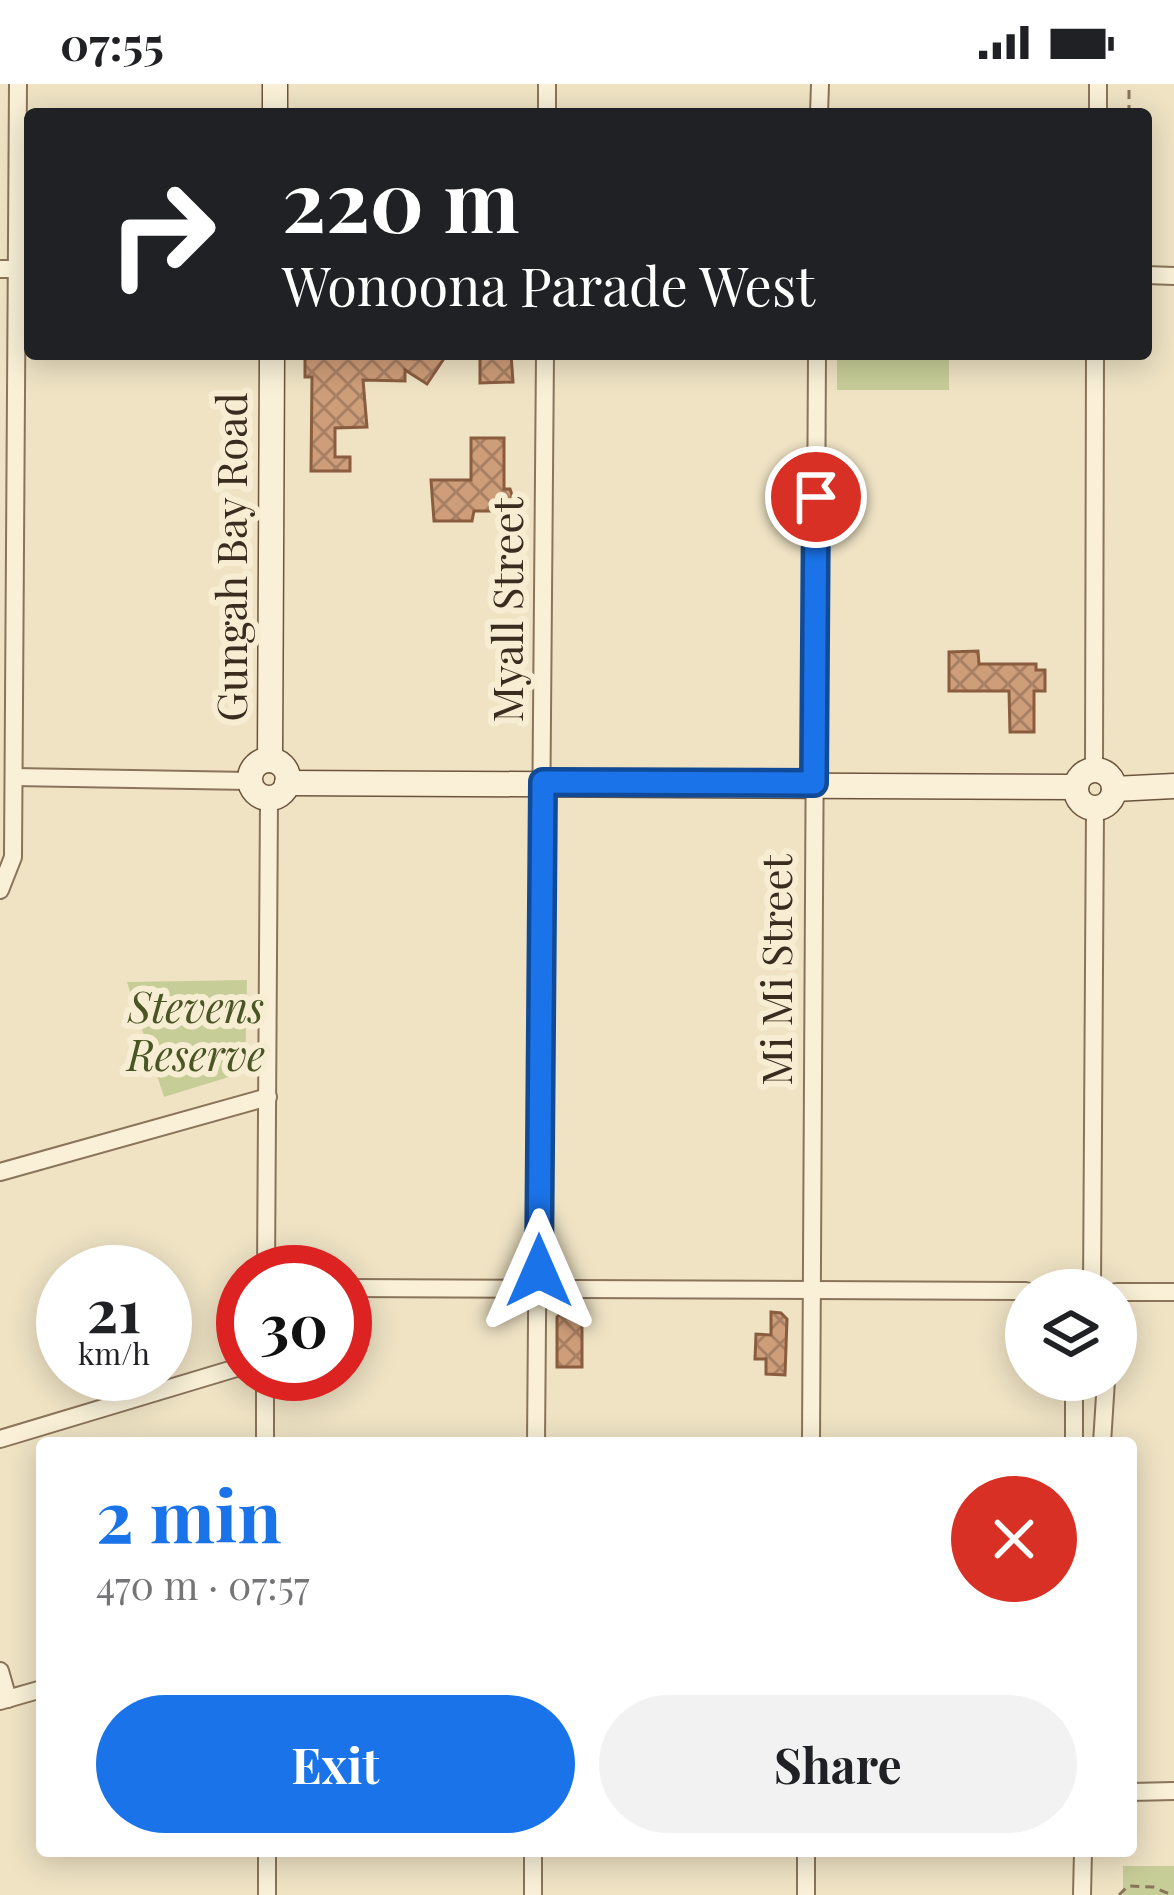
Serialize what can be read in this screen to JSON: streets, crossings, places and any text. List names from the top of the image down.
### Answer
{
  "streets": {
    "street": ["Gungah Bay Road", "Myall Street", "Mi Mi Street"]
  },
  "parks": ["Stevens Reserve"],
  "page": {
    "status": "07:55",
    "turn": ["220 m", "Wonoona Parade West"],
    "speed": "21 km/h",
    "limit": "30",
    "heading": ["2 min", "470 m · 07:57"],
    "buttons": ["Exit", "Share"]
  }
}
